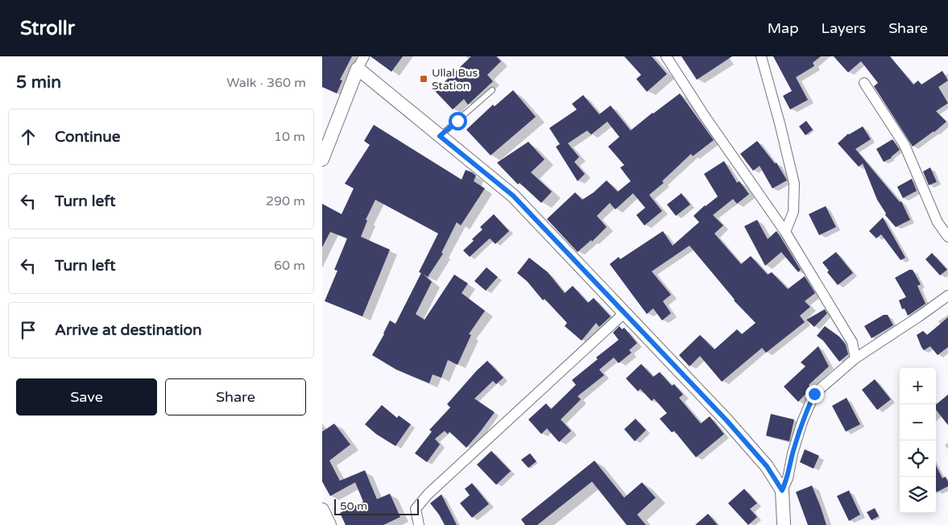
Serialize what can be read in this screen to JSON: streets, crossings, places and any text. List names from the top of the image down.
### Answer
{
  "places": {
    "transit": ["Ullal Bus Station"]
  },
  "scale_bar": "50 m",
  "page": {
    "header": "Strollr",
    "nav": ["Map", "Layers", "Share"],
    "heading": ["5 min", "Walk · 360 m"],
    "list": [
      ["Continue", "10 m"],
      ["Turn left", "290 m"],
      ["Turn left", "60 m"],
      "Arrive at destination"
    ],
    "buttons": ["Save", "Share"],
    "map_buttons": ["+", "−"],
    "scale": "50 m"
  }
}
